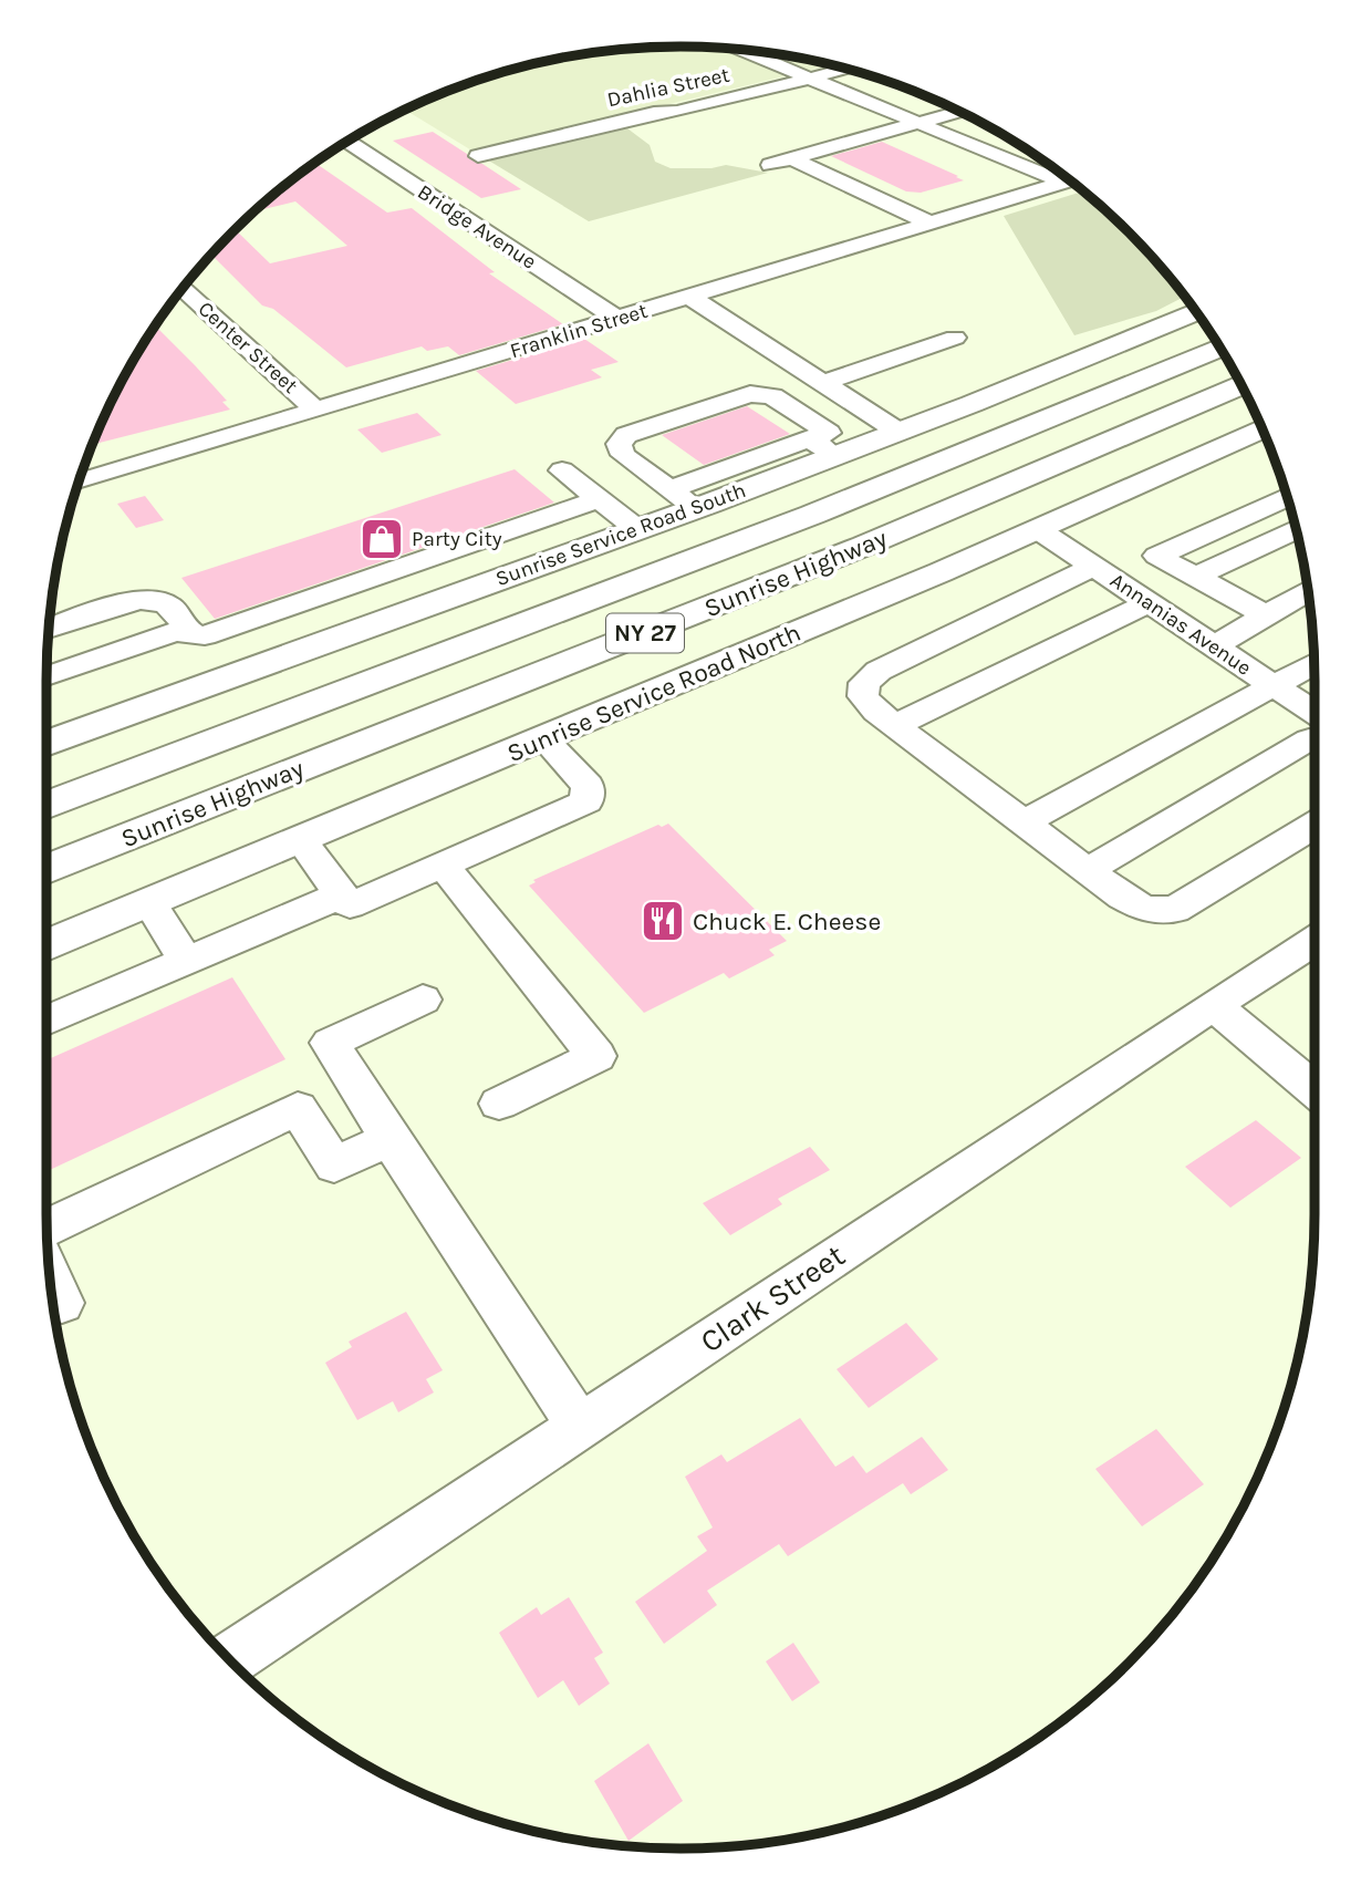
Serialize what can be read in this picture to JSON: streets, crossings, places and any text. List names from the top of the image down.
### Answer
{
  "streets": {
    "main road": [
      "Sunrise Service Road South",
      "Sunrise Highway",
      "NY 27",
      "Sunrise Service Road North"
    ],
    "street": [
      "Dahlia Street",
      "Bridge Avenue",
      "Franklin Street",
      "Center Street",
      "Annanias Avenue",
      "Clark Street"
    ]
  },
  "crossings": [
    ["Bridge Avenue", "Franklin Street"],
    ["Franklin Street", "Center Street"],
    ["Annanias Avenue", "Sunrise Service Road North"]
  ],
  "places": {
    "shop": ["Party City"],
    "restaurant": ["Chuck E. Cheese"]
  }
}
